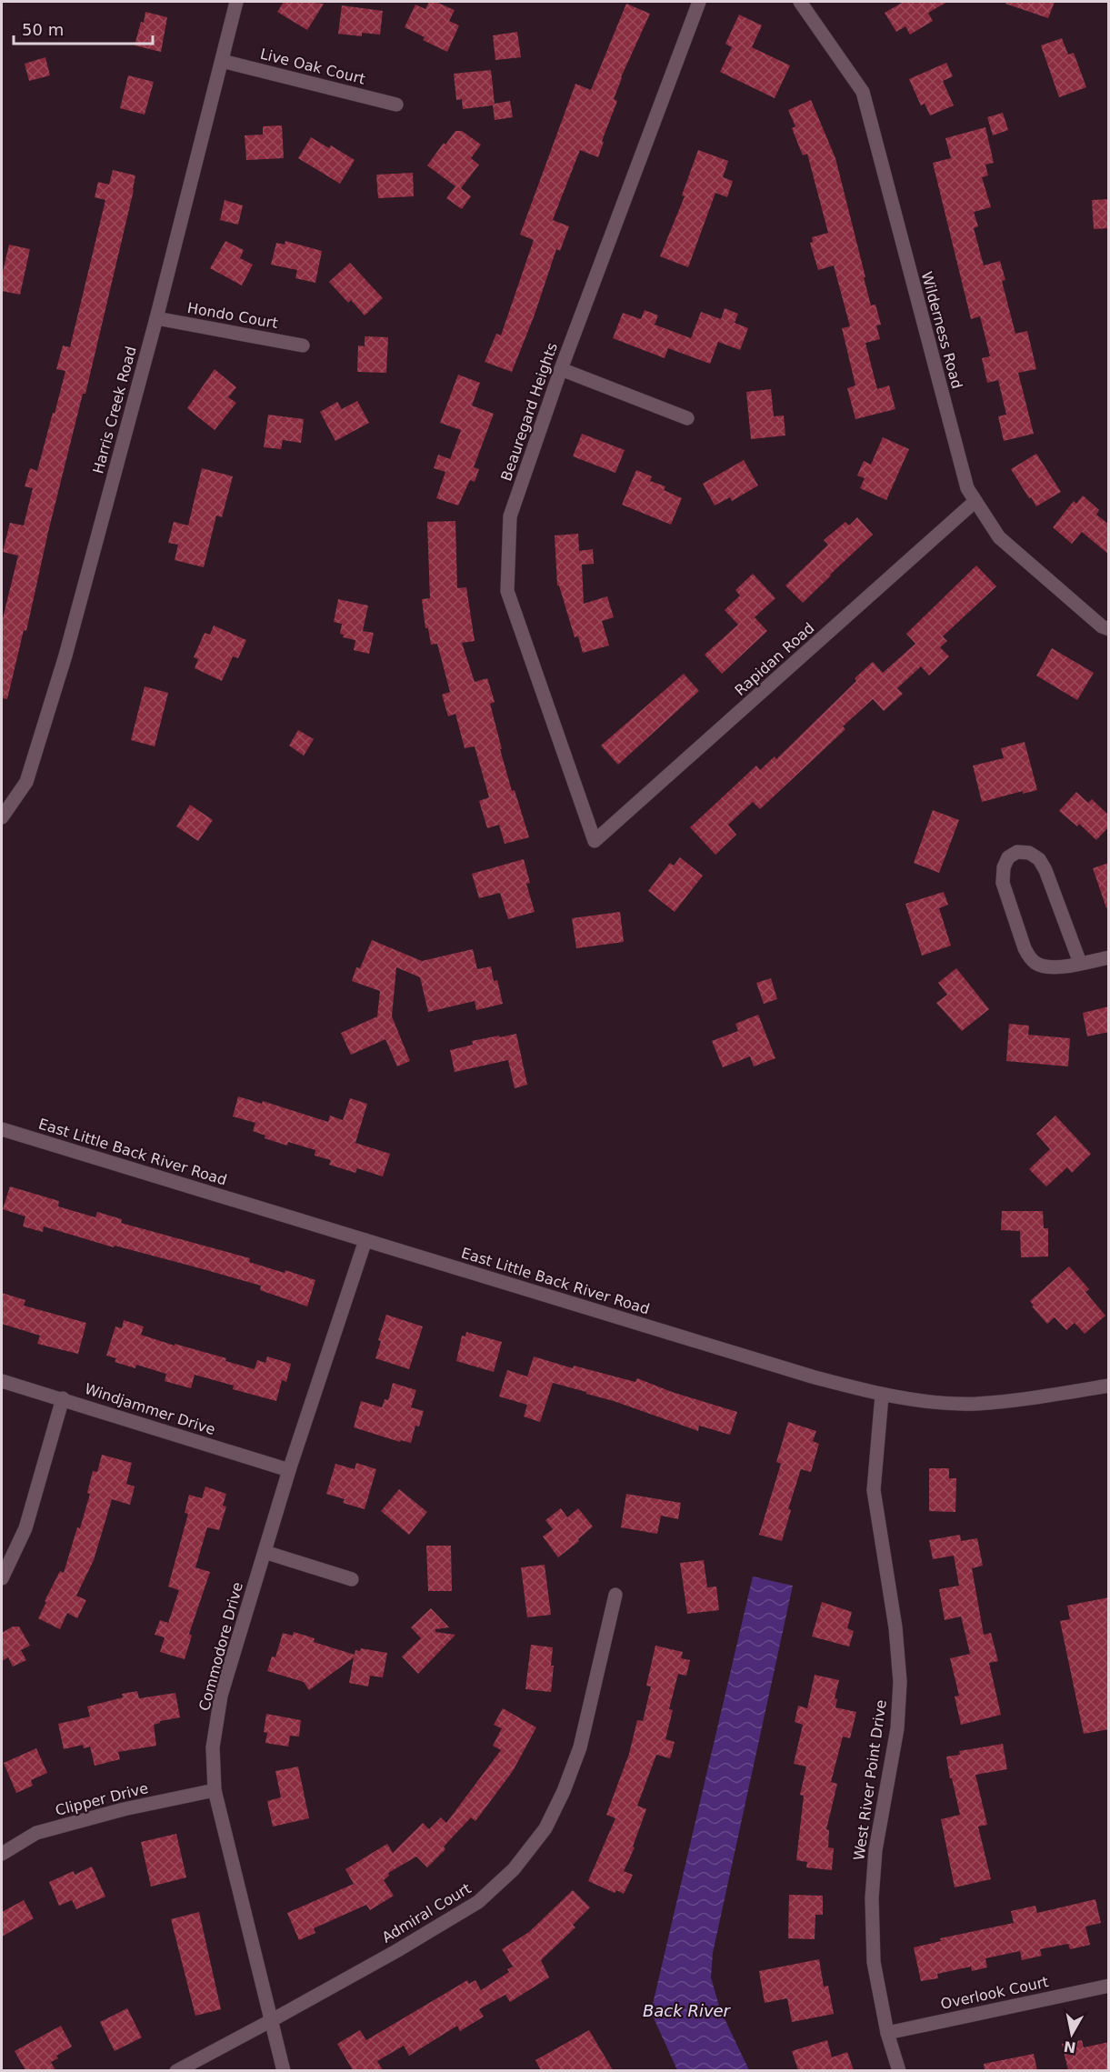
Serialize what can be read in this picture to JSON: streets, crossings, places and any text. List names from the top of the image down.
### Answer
{
  "streets": {
    "street": [
      "Live Oak Court",
      "Hondo Court",
      "Wilderness Road",
      "Harris Creek Road",
      "Beauregard Heights",
      "Rapidan Road",
      "East Little Back River Road",
      "Windjammer Drive",
      "Commodore Drive",
      "West River Point Drive",
      "Clipper Drive",
      "Admiral Court",
      "Overlook Court"
    ]
  },
  "crossings": [
    ["Live Oak Court", "Harris Creek Road"],
    ["Hondo Court", "Harris Creek Road"],
    ["Wilderness Road", "Rapidan Road"],
    ["Beauregard Heights", "Rapidan Road"],
    ["East Little Back River Road", "Commodore Drive"],
    ["East Little Back River Road", "West River Point Drive"],
    ["Windjammer Drive", "Commodore Drive"],
    ["Commodore Drive", "Clipper Drive"],
    ["Commodore Drive", "Admiral Court"],
    ["West River Point Drive", "Overlook Court"]
  ],
  "water": ["Back River"],
  "scale_bar": "50 m",
  "north": "bottom"
}
